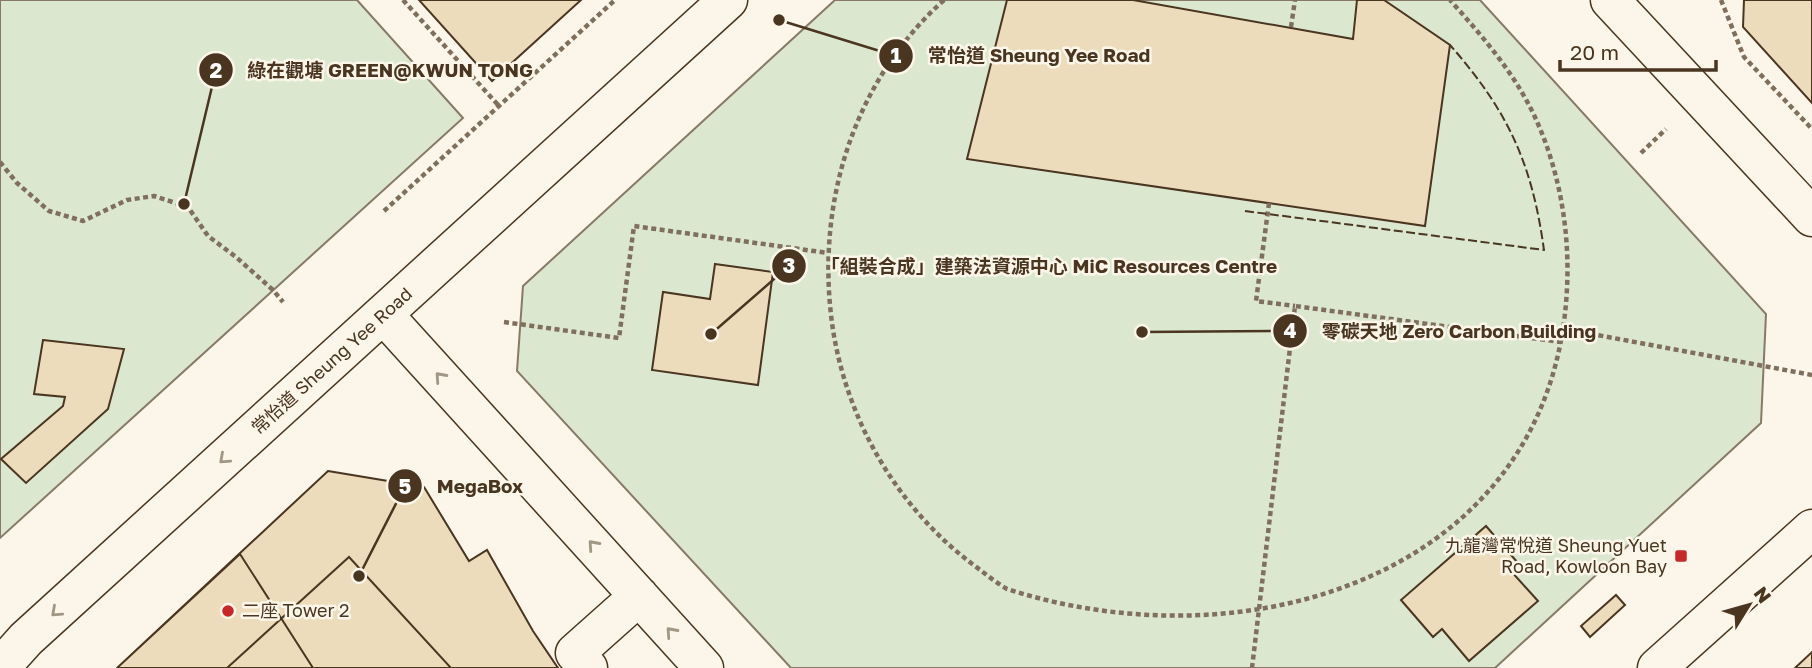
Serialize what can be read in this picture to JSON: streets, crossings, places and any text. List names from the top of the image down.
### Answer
{
  "streets": {
    "street": ["常怡道 Sheung Yee Road"]
  },
  "one_way": ["常怡道 Sheung Yee Road"],
  "places": {
    "other": [
      "常怡道 Sheung Yee Road",
      "綠在觀塘 GREEN@KWUN TONG",
      "零碳天地 Zero Carbon Building",
      "「組裝合成」建築法資源中心 MiC Resources Centre",
      "MegaBox",
      "二座 Tower 2"
    ],
    "transit": ["九龍灣常悅道 Sheung Yuet Road, Kowloon Bay"]
  },
  "scale_bar": "20 m",
  "north": "top right"
}
